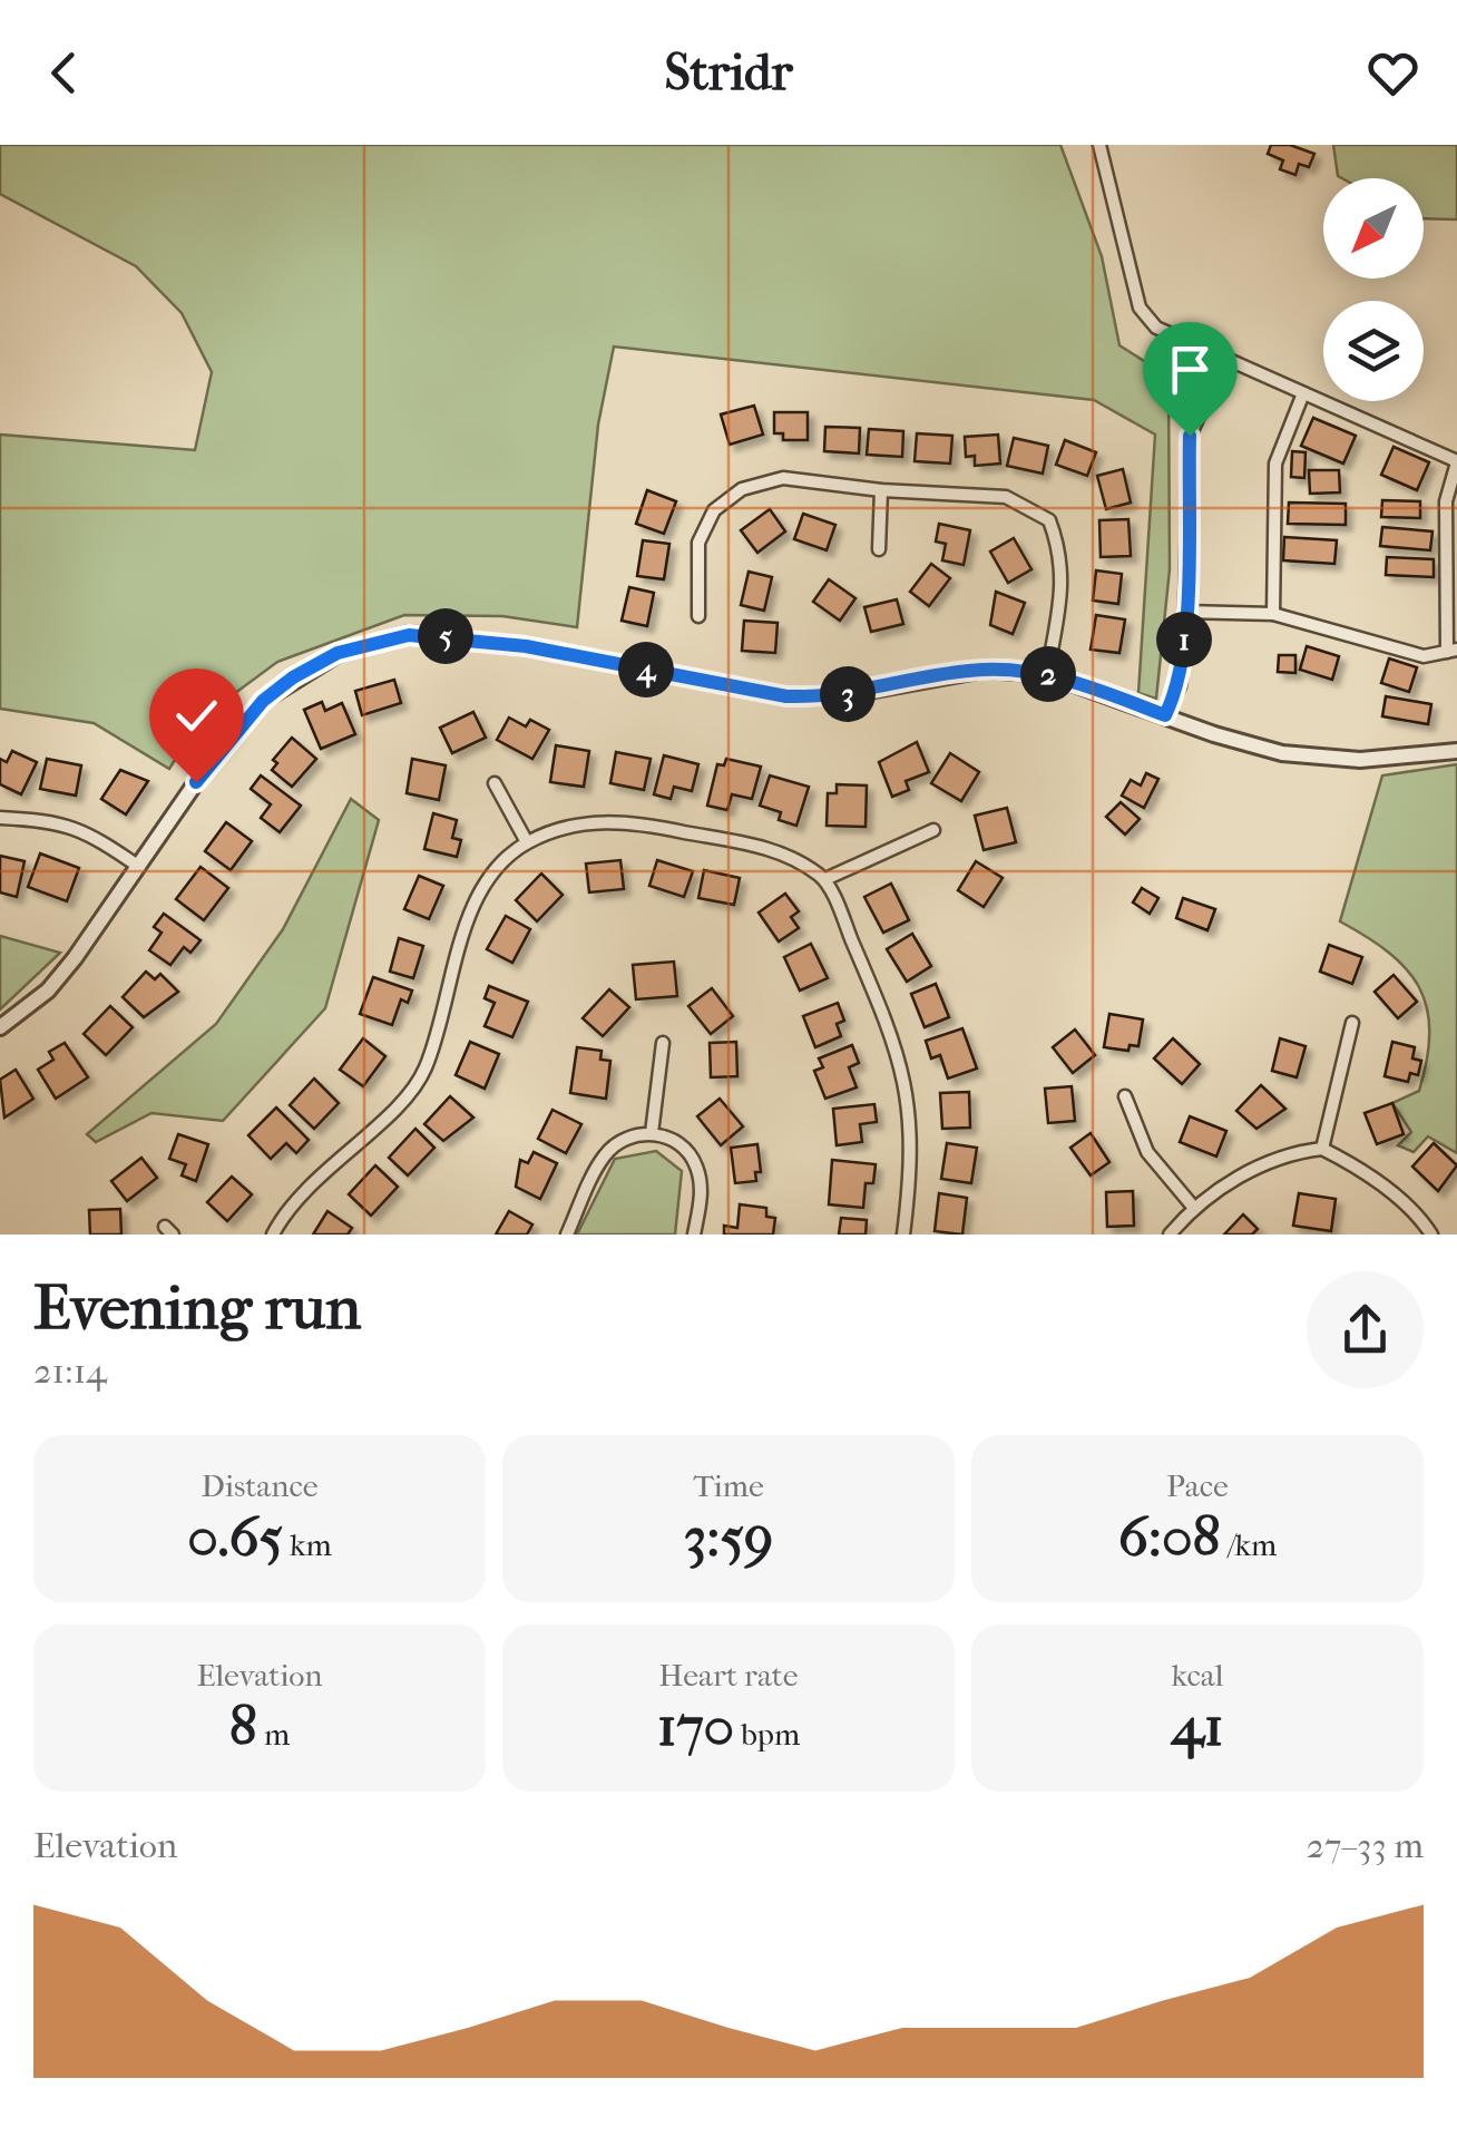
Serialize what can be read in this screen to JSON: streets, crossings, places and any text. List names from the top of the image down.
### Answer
{
  "north": "bottom left",
  "page": {
    "header": "Stridr",
    "pins": [
      "5",
      "1",
      "4",
      "2",
      "3"
    ],
    "heading": ["Evening run", "21:14"],
    "stats": [
      ["Distance", "0.65 km"],
      ["Time", "3:59"],
      ["Pace", "6:08 /km"],
      ["Elevation", "8 m"],
      ["Heart rate", "170 bpm"],
      ["kcal", "41"]
    ],
    "chart": ["Elevation", "27–33 m"]
  }
}
